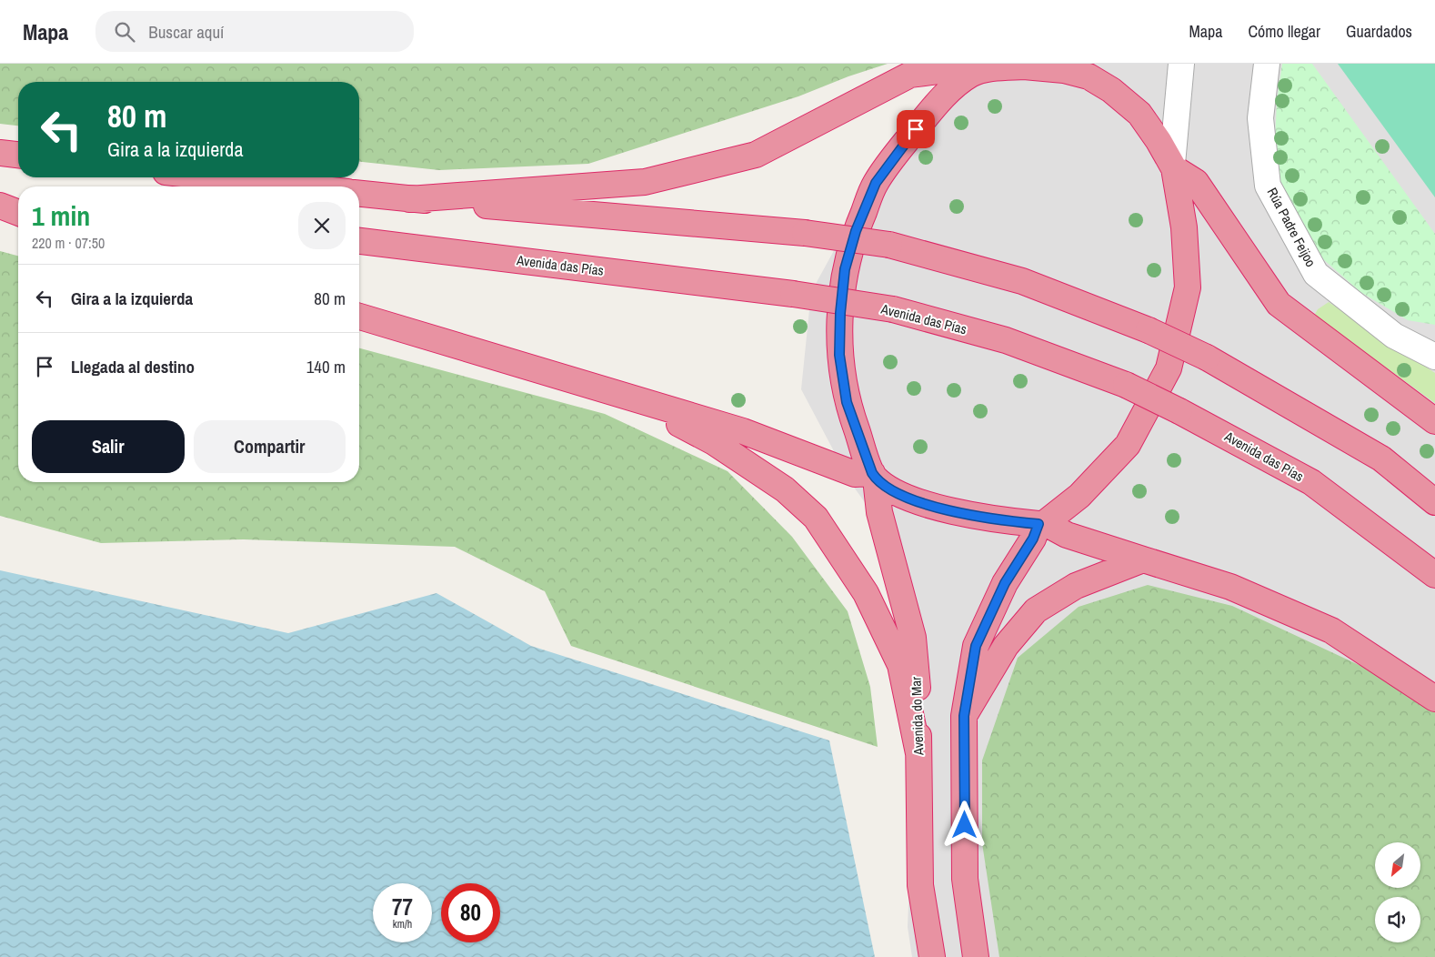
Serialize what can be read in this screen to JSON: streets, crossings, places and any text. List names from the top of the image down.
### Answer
{
  "streets": {
    "highway": ["Avenida das Pías", "Avenida do Mar"],
    "street": ["Rúa Padre Feijoo"]
  },
  "north": "bottom left",
  "page": {
    "header": "Mapa",
    "search": "Buscar aquí",
    "nav": ["Mapa", "Cómo llegar", "Guardados"],
    "turn": ["80 m", "Gira a la izquierda"],
    "heading": ["1 min", "220 m · 07:50"],
    "list": [
      {
        "name": "Gira a la izquierda",
        "value": "80 m"
      },
      {
        "name": "Llegada al destino",
        "value": "140 m"
      }
    ],
    "buttons": ["Salir", "Compartir"],
    "speed": "77 km/h",
    "limit": "80"
  }
}
